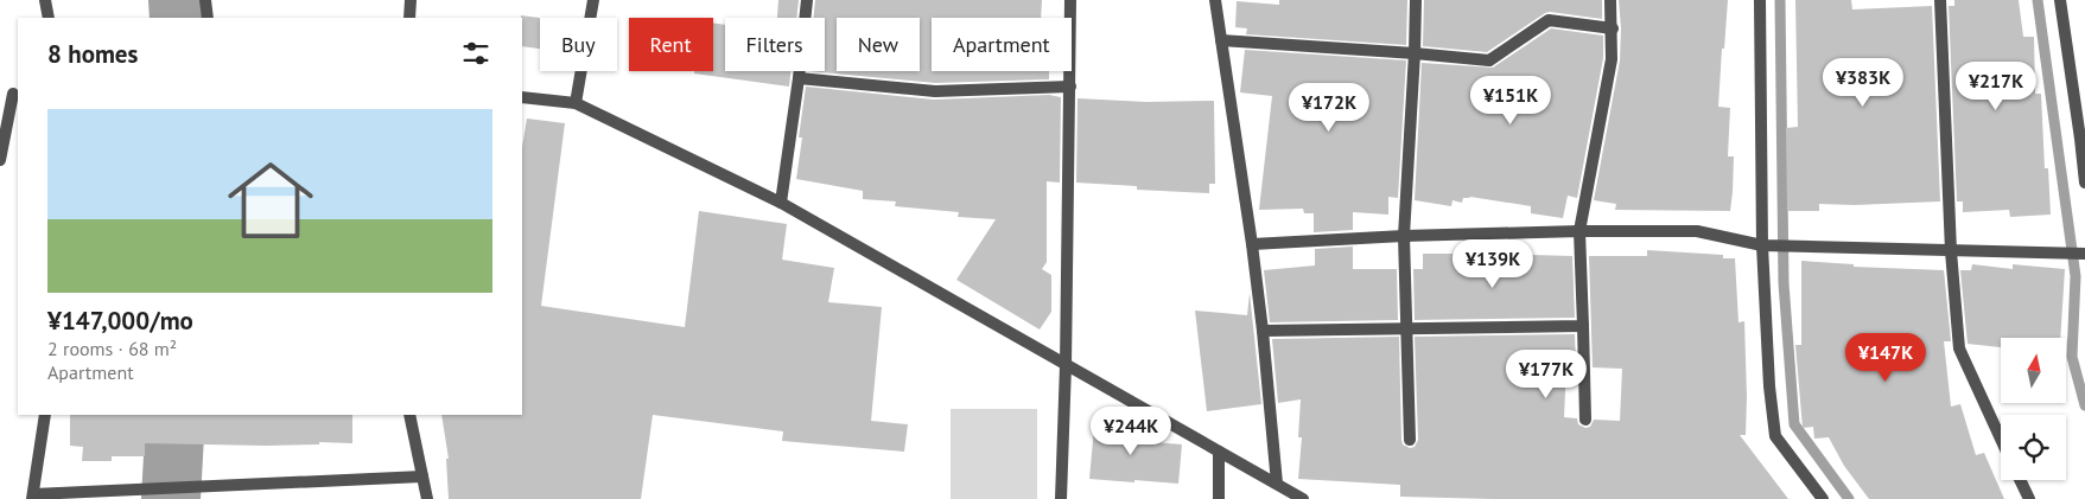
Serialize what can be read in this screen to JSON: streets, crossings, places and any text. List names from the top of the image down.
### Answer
{
  "north": "top",
  "page": {
    "chip": [
      "Buy",
      "Rent",
      "Filters",
      "New",
      "Apartment"
    ],
    "heading": "8 homes",
    "price": [
      "¥383K",
      "¥217K",
      "¥151K",
      "¥172K",
      "¥139K",
      "¥147K",
      "¥177K",
      "¥244K"
    ],
    "list": [
      {
        "name": "¥147,000/mo",
        "note": "2 rooms · 68 m² · Apartment"
      }
    ]
  }
}
